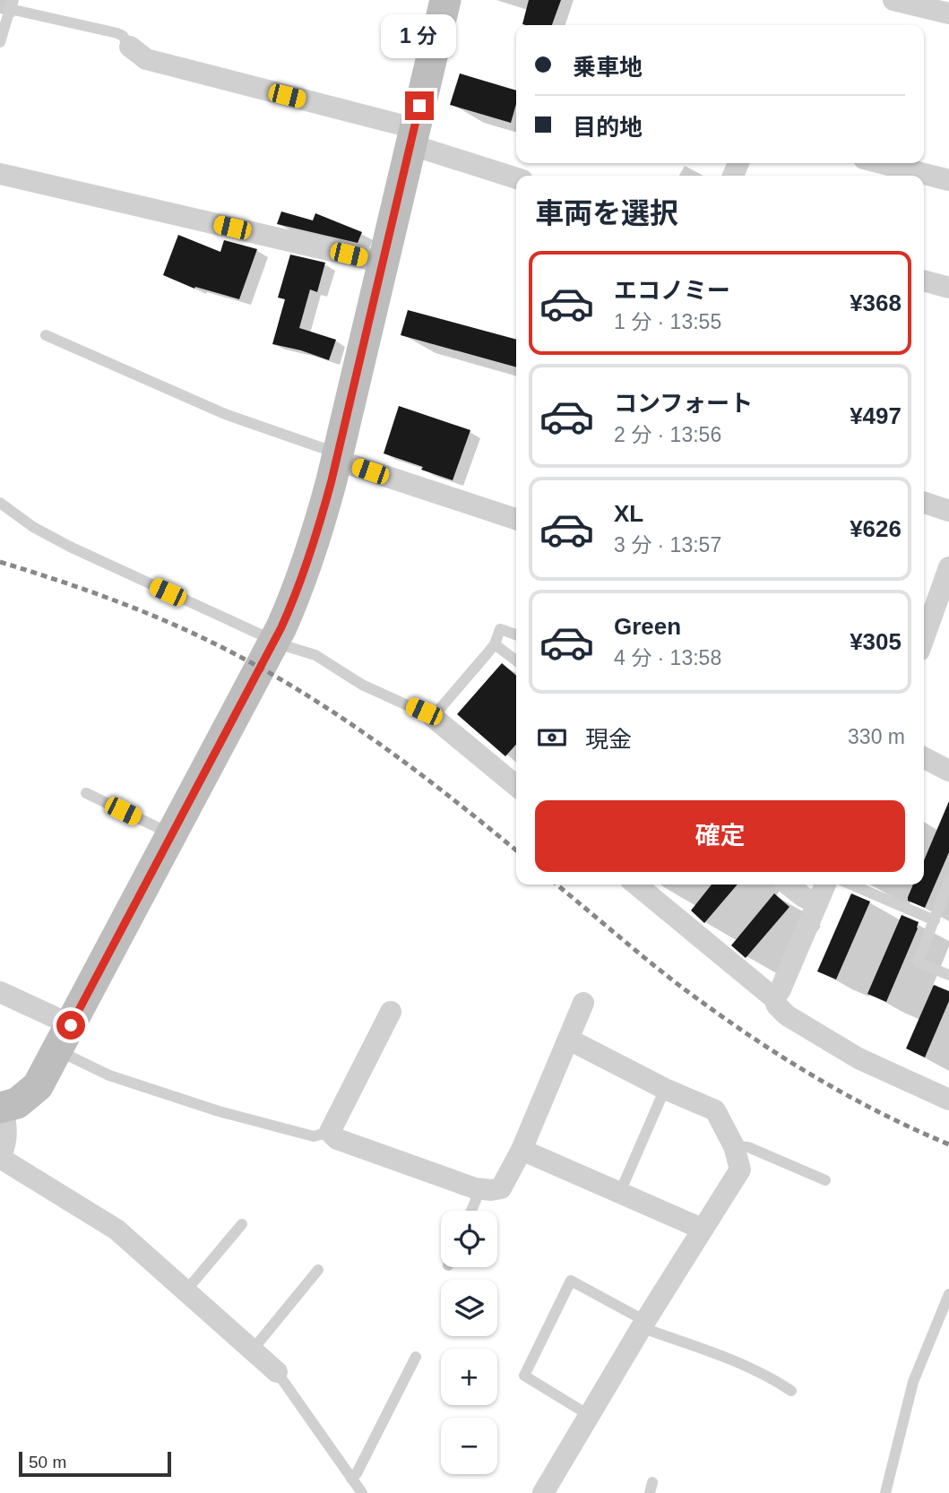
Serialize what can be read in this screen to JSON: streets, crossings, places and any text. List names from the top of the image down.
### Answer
{
  "scale_bar": "50 m",
  "page": {
    "bubble": "1 分",
    "banner": ["乗車地", "目的地"],
    "heading": "車両を選択",
    "list": [
      {
        "name": "エコノミー",
        "note": "1 分 · 13:55",
        "value": "¥368"
      },
      {
        "name": "コンフォート",
        "note": "2 分 · 13:56",
        "value": "¥497"
      },
      {
        "name": "XL",
        "note": "3 分 · 13:57",
        "value": "¥626"
      },
      {
        "name": "Green",
        "note": "4 分 · 13:58",
        "value": "¥305"
      }
    ],
    "pay": ["現金", "330 m"],
    "buttons": "確定",
    "map_buttons": ["+", "−"],
    "scale": "50 m"
  }
}
